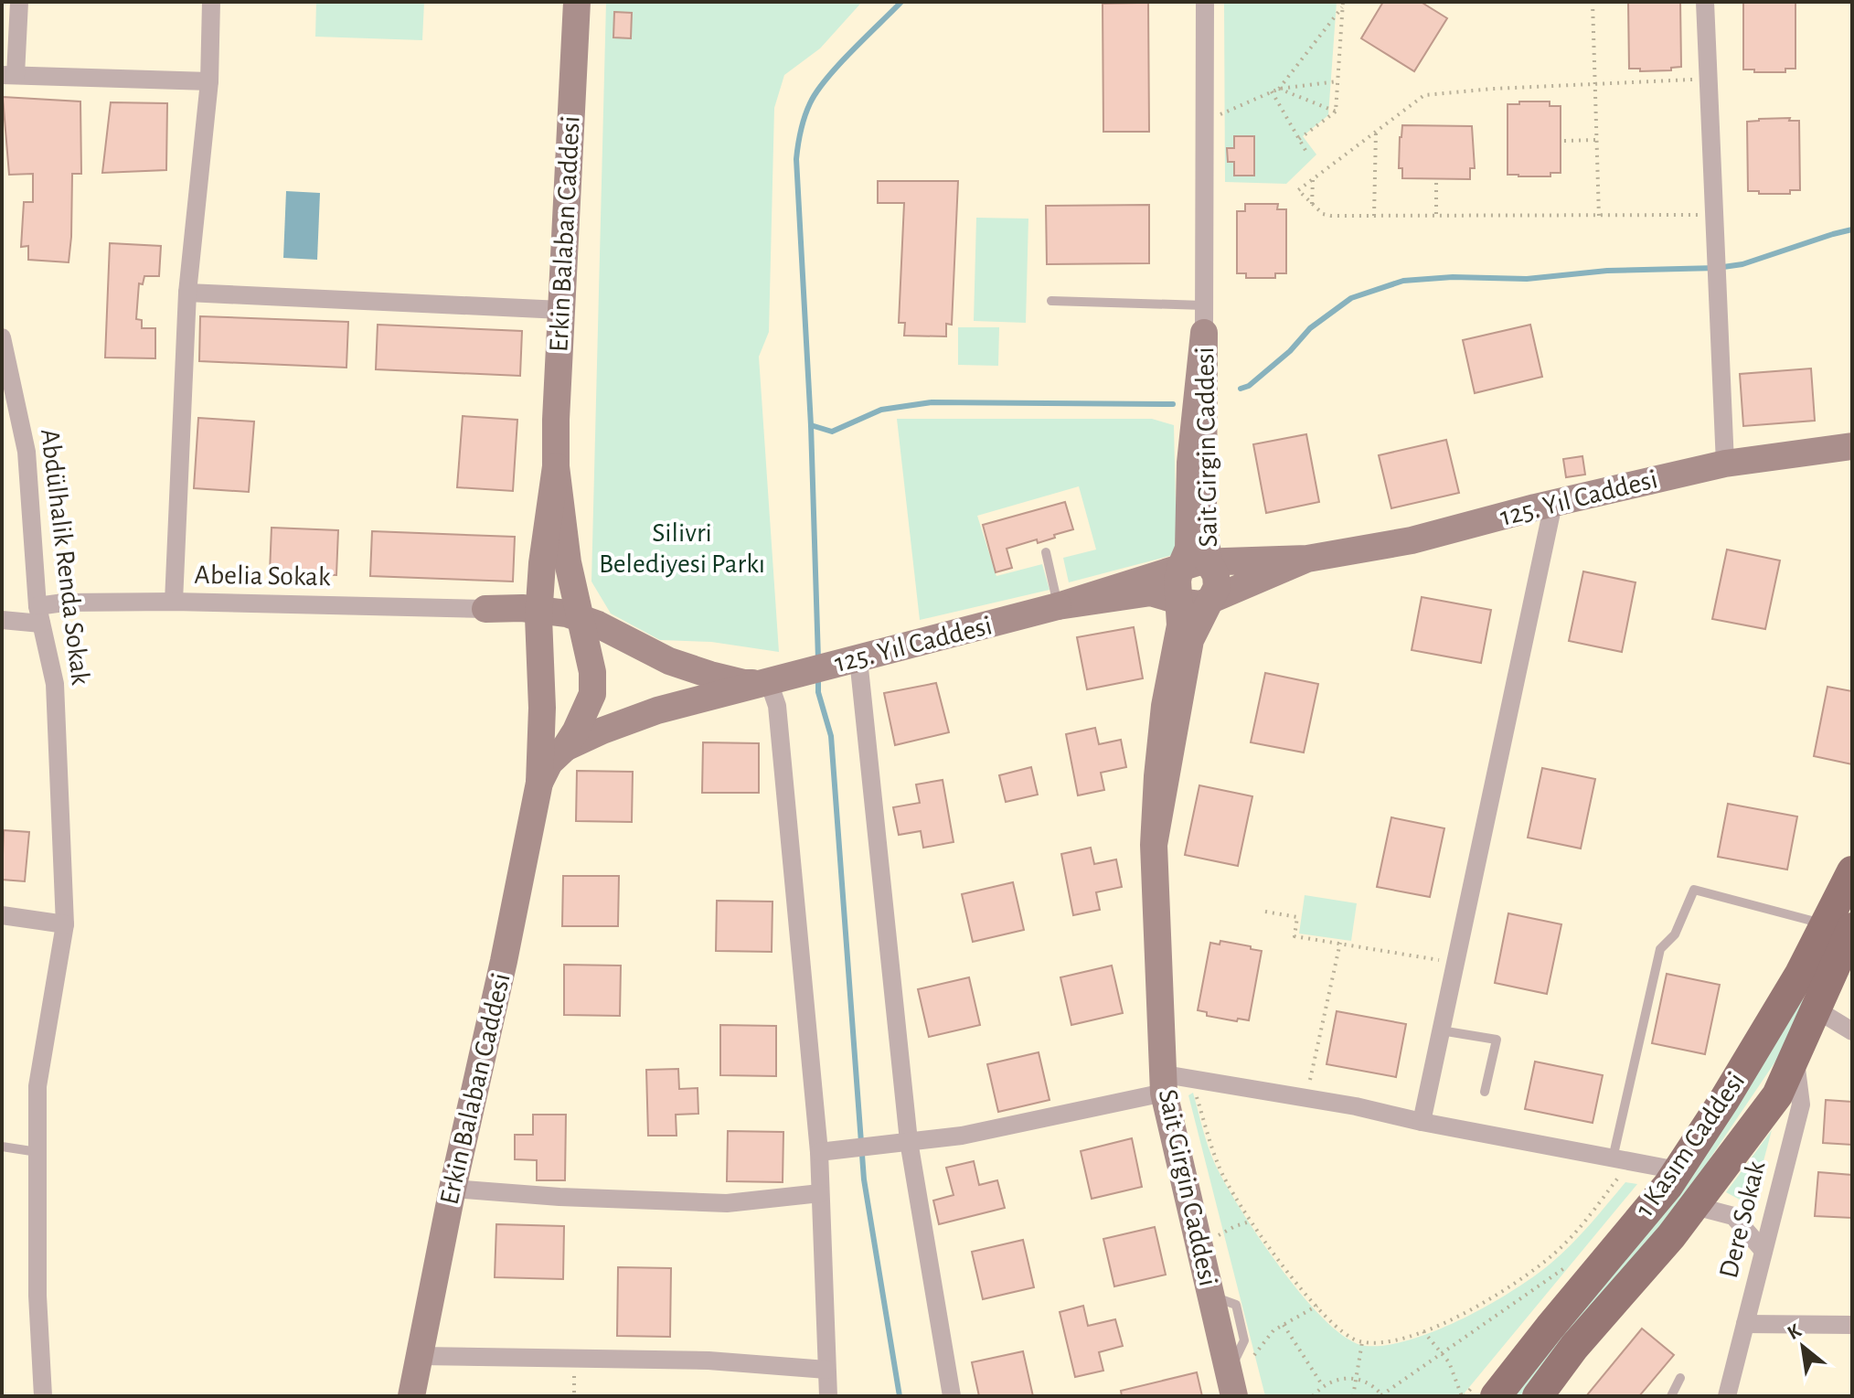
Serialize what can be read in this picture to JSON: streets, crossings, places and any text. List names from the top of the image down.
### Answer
{
  "streets": {
    "main road": ["1 Kasım Caddesi"],
    "street": [
      "Erkin Balaban Caddesi",
      "Sait Girgin Caddesi",
      "125. Yıl Caddesi",
      "Abdülhalik Renda Sokak",
      "Abelia Sokak",
      "Dere Sokak"
    ]
  },
  "crossings": [
    ["Sait Girgin Caddesi", "125. Yıl Caddesi"],
    ["Abdülhalik Renda Sokak", "Abelia Sokak"],
    ["1 Kasım Caddesi", "Dere Sokak"]
  ],
  "parks": ["Silivri Belediyesi Parkı"],
  "north": "top left"
}
